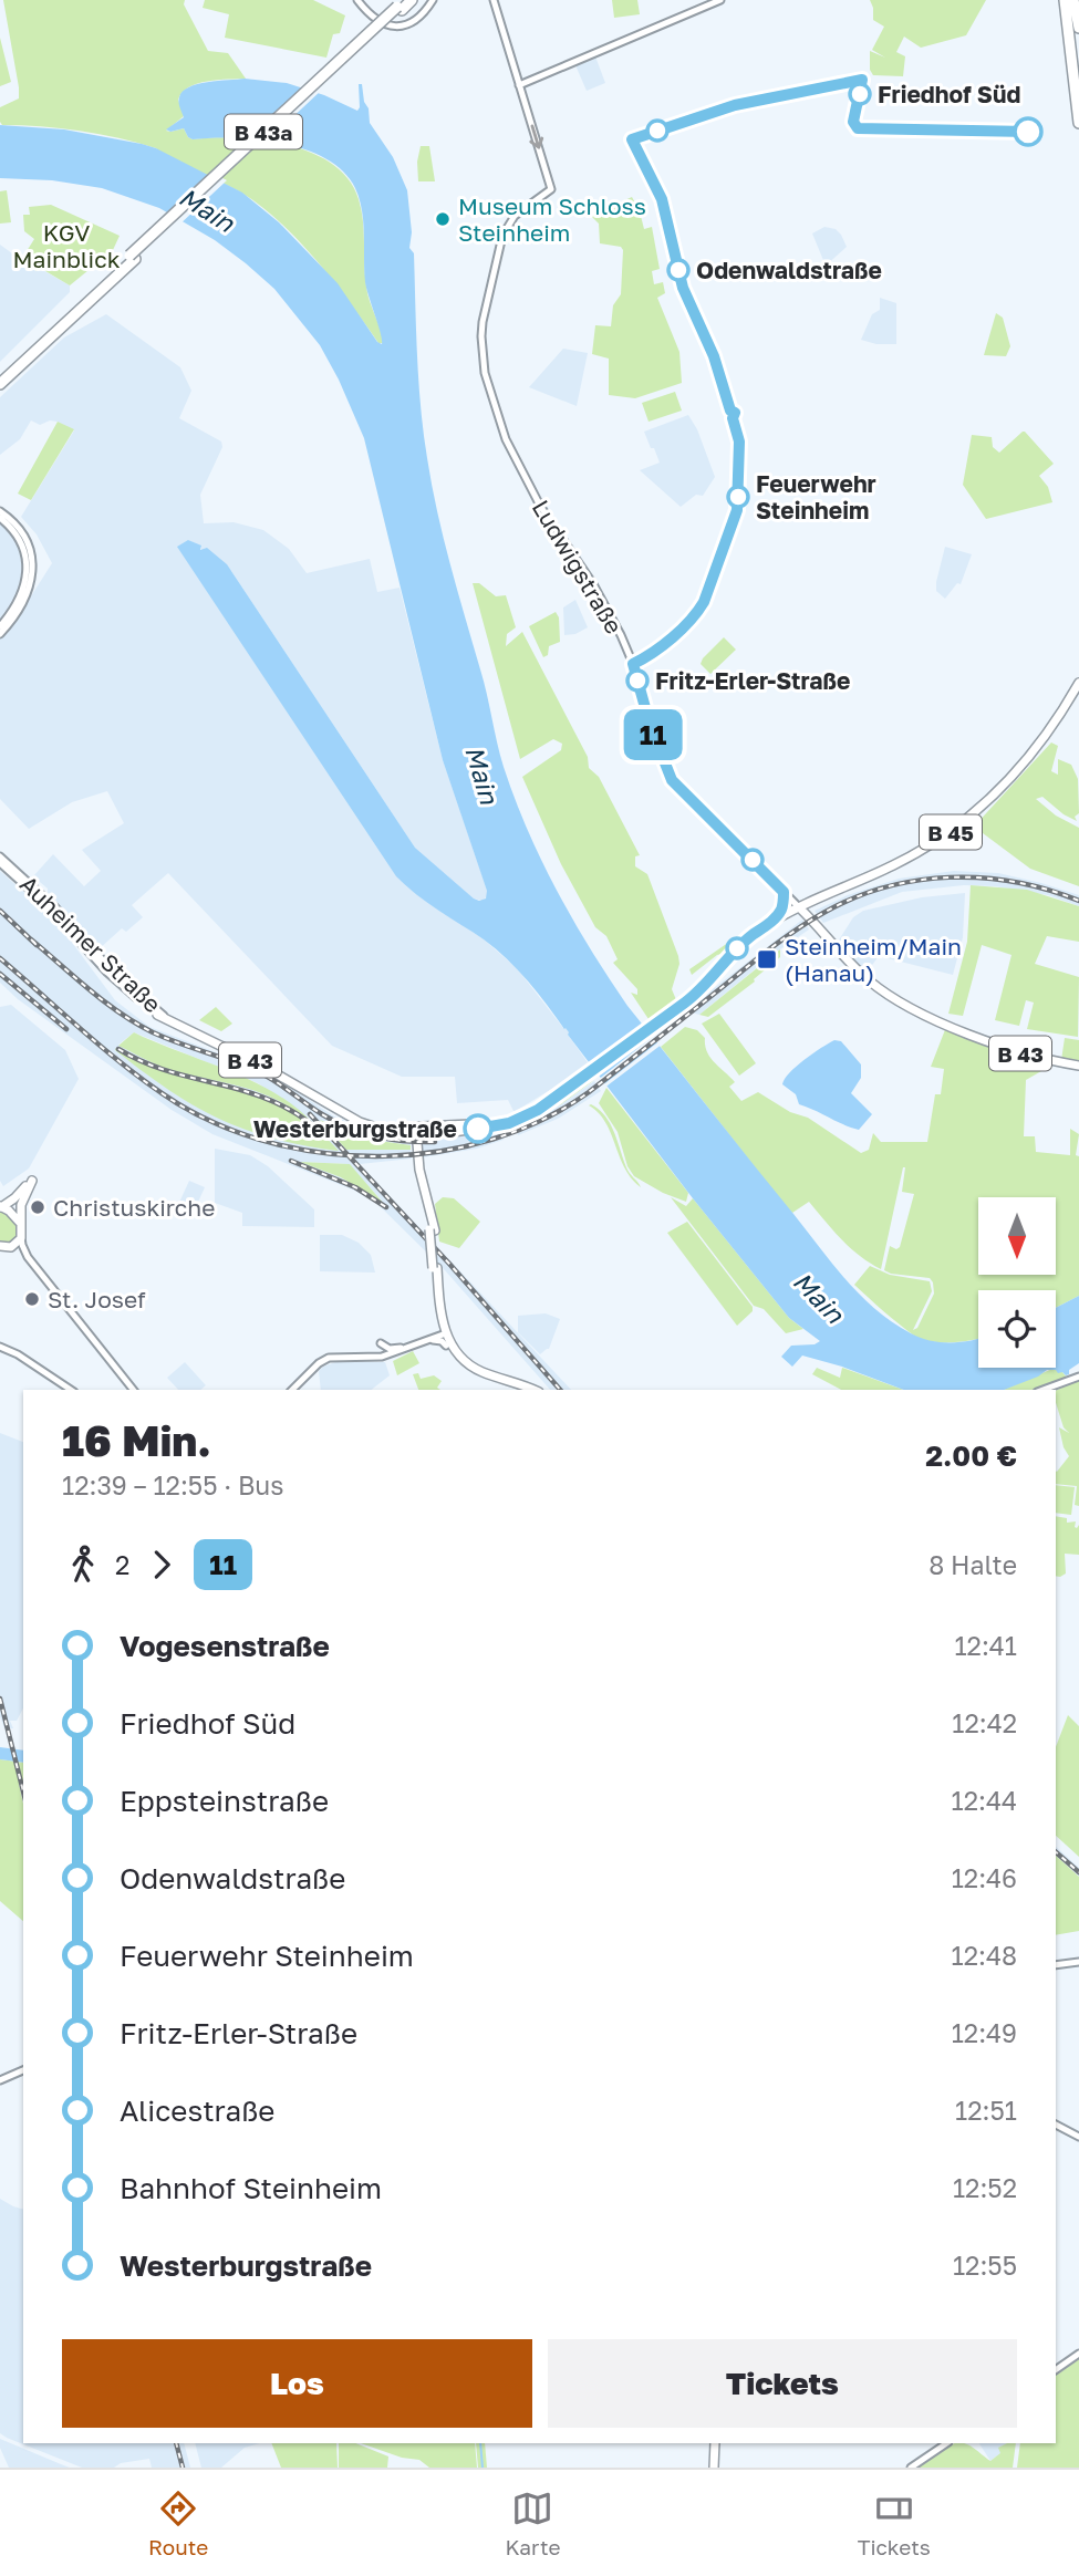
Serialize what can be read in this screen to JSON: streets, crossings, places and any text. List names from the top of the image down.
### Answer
{
  "streets": {
    "highway": ["B 43a"],
    "main road": [
      "Ludwigstraße",
      "B 45",
      "Auheimer Straße",
      "B 43"
    ]
  },
  "crossings": [
    ["Ludwigstraße", "B 45"],
    ["Ludwigstraße", "B 43"],
    ["B 45", "B 43"],
    ["Auheimer Straße", "B 43"]
  ],
  "one_way": ["Ludwigstraße"],
  "water": ["Main"],
  "parks": ["KGV Mainblick"],
  "places": {
    "other": [
      "Friedhof Süd",
      "Museum Schloss Steinheim",
      "Odenwaldstraße",
      "Feuerwehr Steinheim",
      "Fritz-Erler-Straße",
      "Westerburgstraße",
      "Christuskirche",
      "St. Josef"
    ],
    "transit": ["Steinheim/Main (Hanau)"]
  },
  "lines": ["bus line 11"],
  "north": "bottom",
  "page": {
    "on_map": "11",
    "heading": ["16 Min.", "12:39 – 12:55 · Bus", "2.00 €"],
    "legs": ["2", "11", "8 Halte"],
    "list": [
      {
        "name": "Vogesenstraße",
        "value": "12:41"
      },
      {
        "name": "Friedhof Süd",
        "value": "12:42"
      },
      {
        "name": "Eppsteinstraße",
        "value": "12:44"
      },
      {
        "name": "Odenwaldstraße",
        "value": "12:46"
      },
      {
        "name": "Feuerwehr Steinheim",
        "value": "12:48"
      },
      {
        "name": "Fritz-Erler-Straße",
        "value": "12:49"
      },
      {
        "name": "Alicestraße",
        "value": "12:51"
      },
      {
        "name": "Bahnhof Steinheim",
        "value": "12:52"
      },
      {
        "name": "Westerburgstraße",
        "value": "12:55"
      }
    ],
    "buttons": ["Los", "Tickets"],
    "tabs": ["Route", "Karte", "Tickets"]
  }
}
